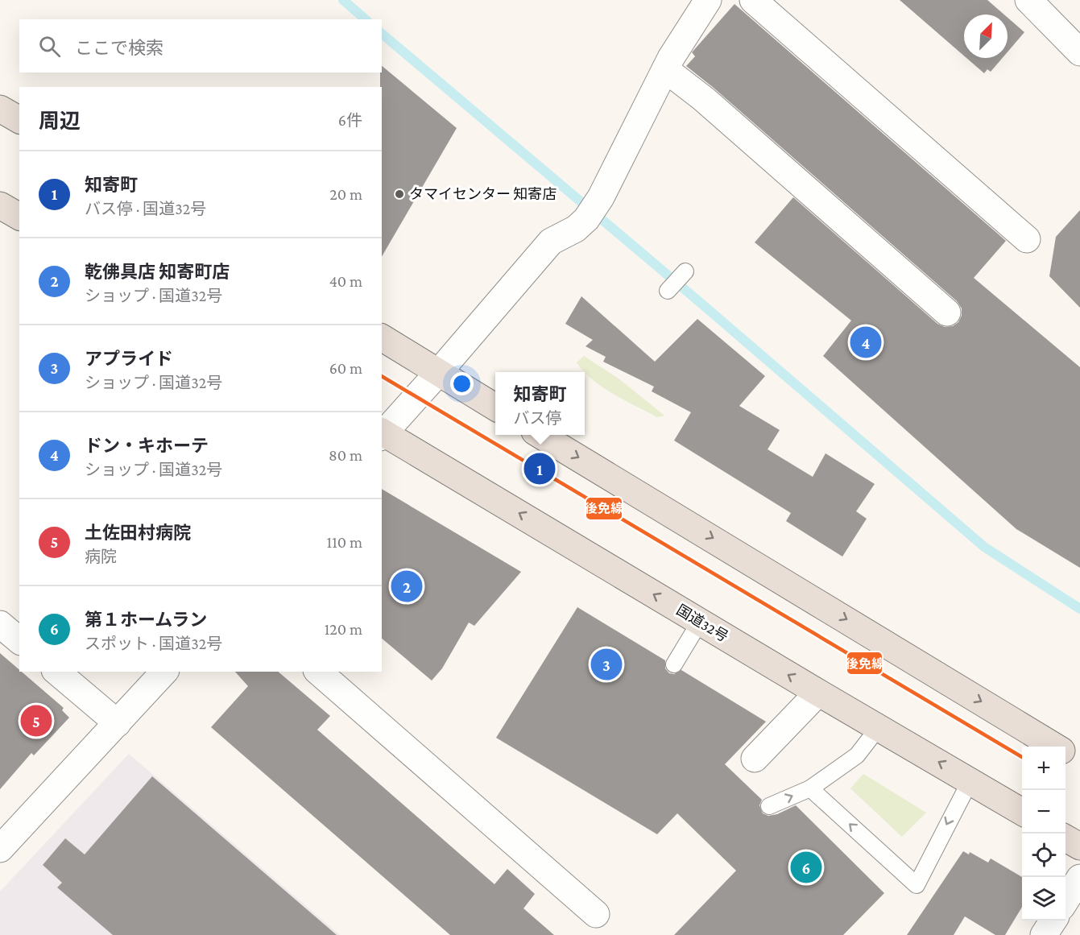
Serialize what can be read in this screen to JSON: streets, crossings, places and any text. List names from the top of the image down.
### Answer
{
  "streets": {
    "highway": ["国道32号"]
  },
  "places": ["タマイセンター 知寄店"],
  "lines": ["transit line 後免線"],
  "north": "top right",
  "page": {
    "search": "ここで検索",
    "heading": ["周辺", "6件"],
    "list": [
      {
        "mark": "1",
        "name": "知寄町",
        "note": "バス停 · 国道32号",
        "value": "20 m"
      },
      {
        "mark": "2",
        "name": "乾佛具店 知寄町店",
        "note": "ショップ · 国道32号",
        "value": "40 m"
      },
      {
        "mark": "3",
        "name": "アプライド",
        "note": "ショップ · 国道32号",
        "value": "60 m"
      },
      {
        "mark": "4",
        "name": "ドン・キホーテ",
        "note": "ショップ · 国道32号",
        "value": "80 m"
      },
      {
        "mark": "5",
        "name": "土佐田村病院",
        "note": "病院",
        "value": "110 m"
      },
      {
        "mark": "6",
        "name": "第１ホームラン",
        "note": "スポット · 国道32号",
        "value": "120 m"
      }
    ],
    "pins": [
      "4",
      "1",
      "2",
      "3",
      "5",
      "6"
    ],
    "popup": ["知寄町", "バス停"],
    "map_buttons": ["+", "−"]
  }
}
